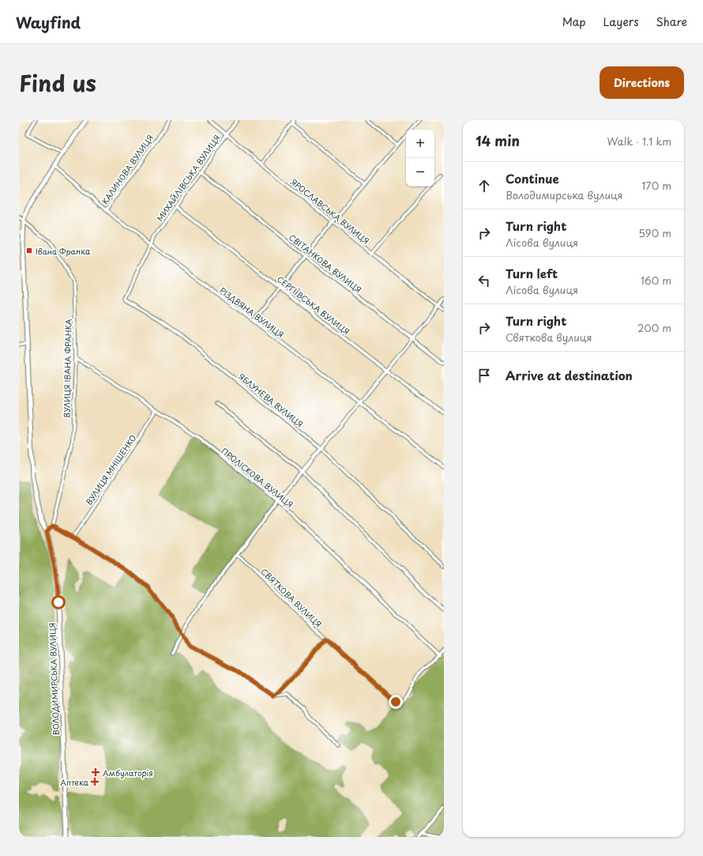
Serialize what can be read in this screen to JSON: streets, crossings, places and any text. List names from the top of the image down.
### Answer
{
  "streets": {
    "main road": ["ВОЛОДИМИРСЬКА ВУЛИЦЯ"],
    "street": [
      "КАЛИНОВА ВУЛИЦЯ",
      "МИХАЙЛІВСЬКА ВУЛИЦЯ",
      "ЯРОСЛАВСЬКА ВУЛИЦЯ",
      "СВІТАНКОВА ВУЛИЦЯ",
      "СЕРГІЇВСЬКА ВУЛИЦЯ",
      "РІЗДВЯНА ВУЛИЦЯ",
      "ВУЛИЦЯ ІВАНА ФРАНКА",
      "ЯБЛУНЕВА ВУЛИЦЯ",
      "ВУЛИЦЯ МНІШЕНКО",
      "ПРОЛІСКОВА ВУЛИЦЯ",
      "СВЯТКОВА ВУЛИЦЯ"
    ]
  },
  "crossings": [
    ["КАЛИНОВА ВУЛИЦЯ", "РІЗДВЯНА ВУЛИЦЯ"],
    ["МИХАЙЛІВСЬКА ВУЛИЦЯ", "ЯРОСЛАВСЬКА ВУЛИЦЯ"],
    ["МИХАЙЛІВСЬКА ВУЛИЦЯ", "СВІТАНКОВА ВУЛИЦЯ"],
    ["МИХАЙЛІВСЬКА ВУЛИЦЯ", "СЕРГІЇВСЬКА ВУЛИЦЯ"],
    ["МИХАЙЛІВСЬКА ВУЛИЦЯ", "РІЗДВЯНА ВУЛИЦЯ"],
    ["МИХАЙЛІВСЬКА ВУЛИЦЯ", "ЯБЛУНЕВА ВУЛИЦЯ"],
    ["РІЗДВЯНА ВУЛИЦЯ", "ЯБЛУНЕВА ВУЛИЦЯ"],
    ["РІЗДВЯНА ВУЛИЦЯ", "ВОЛОДИМИРСЬКА ВУЛИЦЯ"],
    ["ВУЛИЦЯ ІВАНА ФРАНКА", "ПРОЛІСКОВА ВУЛИЦЯ"],
    ["ВУЛИЦЯ ІВАНА ФРАНКА", "ВОЛОДИМИРСЬКА ВУЛИЦЯ"],
    ["ВУЛИЦЯ МНІШЕНКО", "ПРОЛІСКОВА ВУЛИЦЯ"],
    ["ПРОЛІСКОВА ВУЛИЦЯ", "СВЯТКОВА ВУЛИЦЯ"]
  ],
  "places": {
    "transit": ["Івана Франка"],
    "health": ["Амбулаторія", "Аптека"]
  },
  "page": {
    "header": "Wayfind",
    "nav": ["Map", "Layers", "Share"],
    "title": "Find us",
    "buttons": "Directions",
    "heading": ["14 min", "Walk · 1.1 km"],
    "map_buttons": ["+", "−"],
    "list": [
      ["Continue", "Володимирська вулиця", "170 m"],
      ["Turn right", "Лісова вулиця", "590 m"],
      ["Turn left", "Лісова вулиця", "160 m"],
      ["Turn right", "Святкова вулиця", "200 m"],
      "Arrive at destination"
    ]
  }
}
